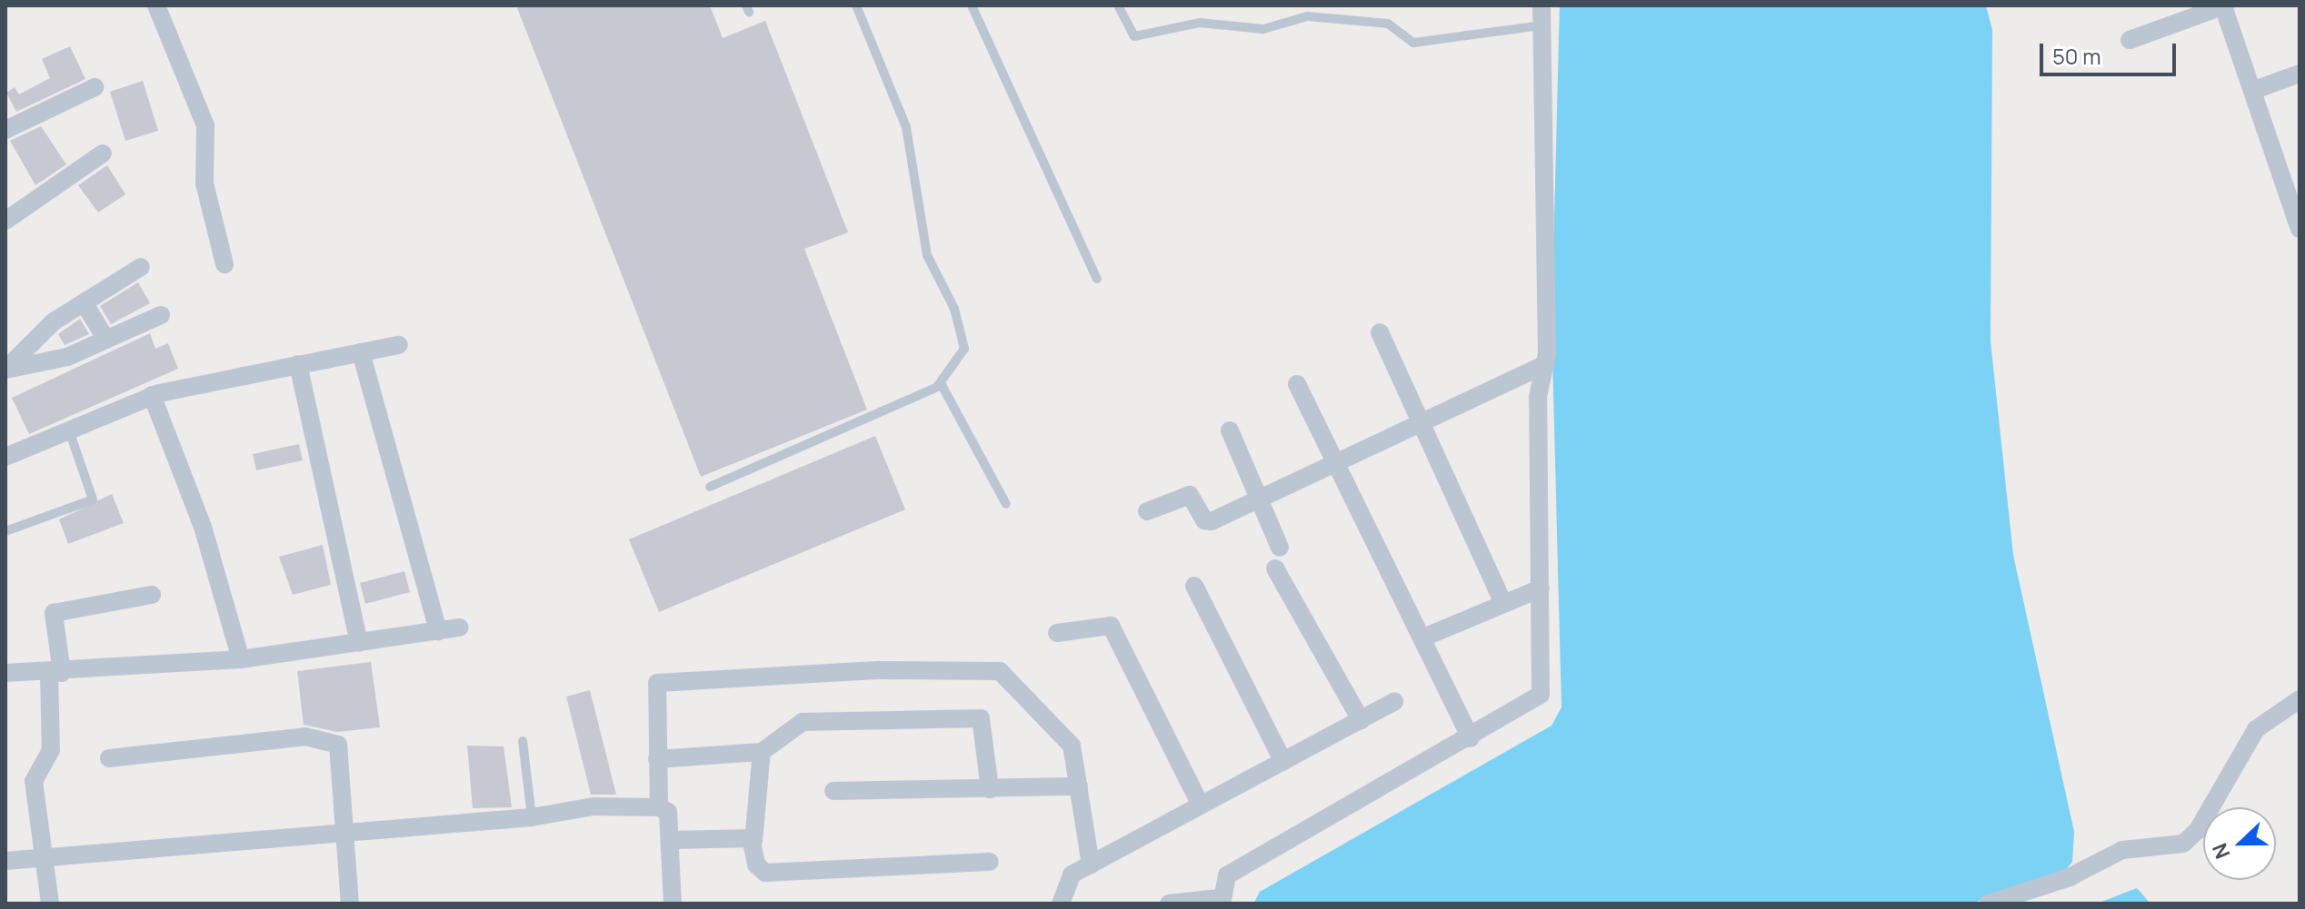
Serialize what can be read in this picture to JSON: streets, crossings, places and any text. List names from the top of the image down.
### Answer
{
  "scale_bar": "50 m",
  "north": "left"
}
